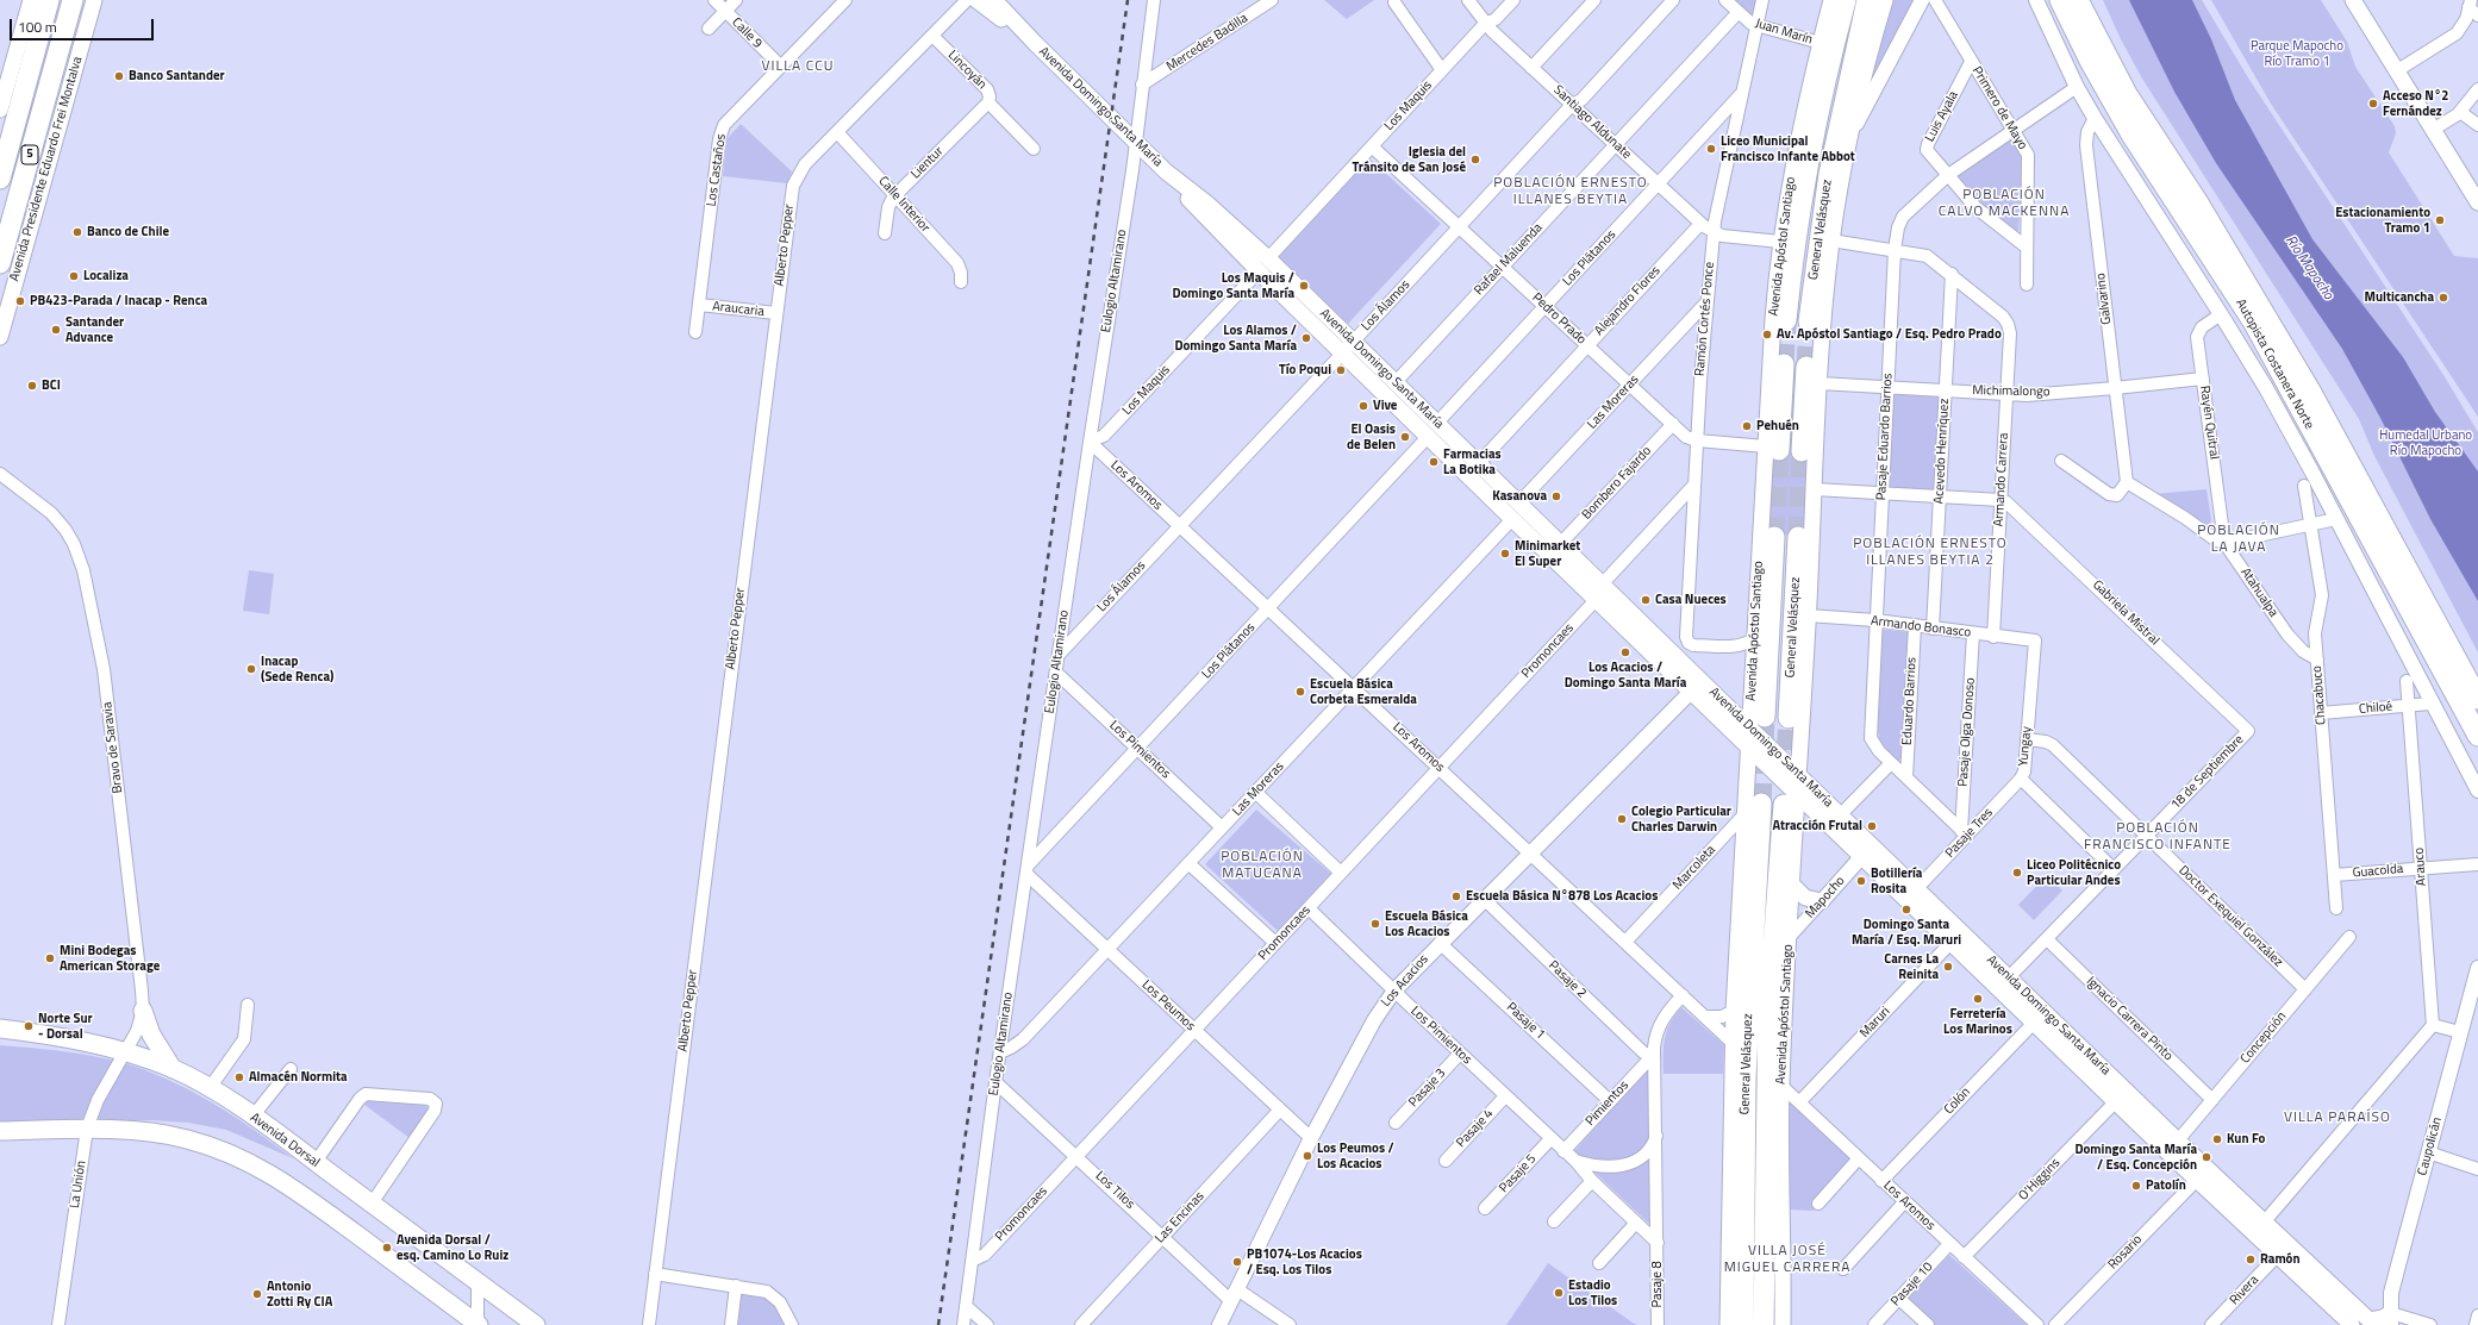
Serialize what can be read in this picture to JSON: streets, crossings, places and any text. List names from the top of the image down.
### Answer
{
  "streets": {
    "highway": ["5", "General Velásquez", "Autopista Costanera Norte"],
    "main road": [
      "Avenida Domingo Santa María",
      "Avenida Presidente Eduardo Frei Montalva",
      "Avenida Apóstol Santiago",
      "Avenida Dorsal"
    ],
    "street": [
      "Juan Marín",
      "Calle 9",
      "Mercedes Badilla",
      "Lincoyán",
      "Los Maquis",
      "Primero de Mayo",
      "Luis Ayala",
      "Santiago Aldunate",
      "Lientur",
      "Los Castaños",
      "Calle Interior",
      "Alberto Pepper",
      "Los Plátanos",
      "Rafael Maluenda",
      "Eulogio Altamirano",
      "Galvarino",
      "Alejandro Flores",
      "Los Álamos",
      "Araucaria",
      "Pedro Prado",
      "Ramón Cortés Ponce",
      "Michimalongo",
      "Las Moreras",
      "Rayén Quitral",
      "Pasaje Eduardo Barrios",
      "Acevedo Henríquez",
      "Armando Carrera",
      "Bombero Fajardo",
      "Los Aromos",
      "Atahualpa",
      "Gabriela Mistral",
      "Armando Bonasco",
      "Promoncaes",
      "Chacabuco",
      "Eduardo Barrios",
      "Chiloé",
      "Pasaje Olga Donoso",
      "Yungay",
      "Bravo de Saravia",
      "Los Pimientos",
      "18 de Septiembre",
      "Pasaje Tres",
      "Arauco",
      "Marcoleta",
      "Guacolda",
      "Mapocho",
      "Doctor Exequiel González",
      "Pasaje 2",
      "Los Acacios",
      "Los Peumos",
      "Ignacio Carrera Pinto",
      "Pasaje 1",
      "Maruri",
      "Concepción",
      "Pasaje 3",
      "Colón",
      "Pimientos",
      "Pasaje 4",
      "Caupolicán",
      "Pasaje 5",
      "O'Higgins",
      "La Unión",
      "Los Tilos",
      "Las Encinas",
      "Rosario",
      "Pasaje 8",
      "Pasaje 10",
      "Rivera"
    ]
  },
  "crossings": [
    ["Juan Marín", "Avenida Apóstol Santiago"],
    ["Juan Marín", "Rafael Maluenda"],
    ["Juan Marín", "Ramón Cortés Ponce"],
    ["Calle 9", "Los Castaños"],
    ["Mercedes Badilla", "Eulogio Altamirano"],
    ["Lincoyán", "Lientur"],
    ["Lincoyán", "Alberto Pepper"],
    ["Los Maquis", "Avenida Domingo Santa María"],
    ["Los Maquis", "Santiago Aldunate"],
    ["Los Maquis", "Eulogio Altamirano"],
    ["Los Maquis", "Pedro Prado"],
    ["Los Maquis", "Los Aromos"],
    ["Avenida Domingo Santa María", "General Velásquez"],
    ["Avenida Domingo Santa María", "Avenida Apóstol Santiago"],
    ["Avenida Domingo Santa María", "Los Plátanos"],
    ["Avenida Domingo Santa María", "Rafael Maluenda"],
    ["Avenida Domingo Santa María", "Eulogio Altamirano"],
    ["Avenida Domingo Santa María", "Alejandro Flores"],
    ["Avenida Domingo Santa María", "Los Álamos"],
    ["Avenida Domingo Santa María", "Las Moreras"],
    ["Avenida Domingo Santa María", "Bombero Fajardo"],
    ["Avenida Domingo Santa María", "Promoncaes"],
    ["Avenida Domingo Santa María", "18 de Septiembre"],
    ["Avenida Domingo Santa María", "Pasaje Tres"],
    ["Avenida Domingo Santa María", "Mapocho"],
    ["Avenida Domingo Santa María", "Los Acacios"],
    ["Avenida Domingo Santa María", "Maruri"],
    ["Avenida Domingo Santa María", "Concepción"],
    ["Avenida Domingo Santa María", "Colón"],
    ["Avenida Domingo Santa María", "O'Higgins"],
    ["Avenida Domingo Santa María", "Rosario"],
    ["Avenida Domingo Santa María", "Rivera"],
    ["Primero de Mayo", "Luis Ayala"],
    ["Primero de Mayo", "Pasaje Eduardo Barrios"],
    ["Luis Ayala", "Pasaje Eduardo Barrios"],
    ["Santiago Aldunate", "Avenida Apóstol Santiago"],
    ["Santiago Aldunate", "Los Plátanos"],
    ["Santiago Aldunate", "Rafael Maluenda"],
    ["Santiago Aldunate", "Alejandro Flores"],
    ["Santiago Aldunate", "Los Álamos"],
    ["Santiago Aldunate", "Ramón Cortés Ponce"],
    ["Lientur", "Calle Interior"],
    ["Los Castaños", "Araucaria"],
    ["Calle Interior", "Alberto Pepper"],
    ["General Velásquez", "Avenida Apóstol Santiago"],
    ["General Velásquez", "Marcoleta"],
    ["Alberto Pepper", "Araucaria"],
    ["Avenida Apóstol Santiago", "Pedro Prado"],
    ["Avenida Apóstol Santiago", "Ramón Cortés Ponce"],
    ["Avenida Apóstol Santiago", "Michimalongo"],
    ["Avenida Apóstol Santiago", "Los Aromos"],
    ["Avenida Apóstol Santiago", "Armando Bonasco"],
    ["Avenida Apóstol Santiago", "Marcoleta"],
    ["Avenida Apóstol Santiago", "Mapocho"],
    ["Los Plátanos", "Eulogio Altamirano"],
    ["Los Plátanos", "Pedro Prado"],
    ["Los Plátanos", "Ramón Cortés Ponce"],
    ["Los Plátanos", "Los Aromos"],
    ["Los Plátanos", "Los Pimientos"],
    ["Los Plátanos", "Los Peumos"],
    ["Rafael Maluenda", "Pedro Prado"],
    ["Eulogio Altamirano", "Los Álamos"],
    ["Eulogio Altamirano", "Las Moreras"],
    ["Eulogio Altamirano", "Los Aromos"],
    ["Eulogio Altamirano", "Promoncaes"],
    ["Eulogio Altamirano", "Los Pimientos"],
    ["Eulogio Altamirano", "Los Peumos"],
    ["Eulogio Altamirano", "Los Tilos"],
    ["Galvarino", "Michimalongo"],
    ["Galvarino", "Atahualpa"],
    ["Alejandro Flores", "Pedro Prado"],
    ["Los Álamos", "Pedro Prado"],
    ["Los Álamos", "Los Aromos"],
    ["Pedro Prado", "Ramón Cortés Ponce"],
    ["Pedro Prado", "Las Moreras"],
    ["Pedro Prado", "Bombero Fajardo"],
    ["Ramón Cortés Ponce", "Las Moreras"],
    ["Michimalongo", "Rayén Quitral"],
    ["Michimalongo", "Pasaje Eduardo Barrios"],
    ["Michimalongo", "Acevedo Henríquez"],
    ["Michimalongo", "Armando Carrera"],
    ["Las Moreras", "Los Aromos"],
    ["Las Moreras", "Los Pimientos"],
    ["Las Moreras", "Los Peumos"],
    ["Rayén Quitral", "Atahualpa"],
    ["Pasaje Eduardo Barrios", "Armando Bonasco"],
    ["Pasaje Eduardo Barrios", "Eduardo Barrios"],
    ["Pasaje Eduardo Barrios", "Pasaje Olga Donoso"],
    ["Pasaje Eduardo Barrios", "Pasaje Tres"],
    ["Acevedo Henríquez", "Armando Carrera"],
    ["Acevedo Henríquez", "Armando Bonasco"],
    ["Armando Carrera", "Gabriela Mistral"],
    ["Armando Carrera", "Armando Bonasco"],
    ["Los Aromos", "Promoncaes"],
    ["Los Aromos", "Marcoleta"],
    ["Los Aromos", "Los Acacios"],
    ["Los Aromos", "Maruri"],
    ["Los Aromos", "Colón"],
    ["Los Aromos", "O'Higgins"],
    ["Los Aromos", "Pasaje 10"],
    ["Atahualpa", "Chacabuco"],
    ["Gabriela Mistral", "18 de Septiembre"],
    ["Armando Bonasco", "Eduardo Barrios"],
    ["Armando Bonasco", "Pasaje Olga Donoso"],
    ["Armando Bonasco", "Yungay"],
    ["Promoncaes", "Los Pimientos"],
    ["Promoncaes", "Los Peumos"],
    ["Promoncaes", "Los Tilos"],
    ["Chacabuco", "Chiloé"],
    ["Chacabuco", "Guacolda"],
    ["Chiloé", "Arauco"],
    ["Pasaje Olga Donoso", "Pasaje Tres"],
    ["Yungay", "18 de Septiembre"],
    ["Yungay", "Pasaje Tres"],
    ["Yungay", "Doctor Exequiel González"],
    ["Bravo de Saravia", "Avenida Dorsal"],
    ["Bravo de Saravia", "La Unión"],
    ["Los Pimientos", "Los Acacios"],
    ["Los Pimientos", "Pasaje 3"],
    ["Los Pimientos", "Pimientos"],
    ["Los Pimientos", "Pasaje 4"],
    ["Los Pimientos", "Pasaje 5"],
    ["Los Pimientos", "Pasaje 8"],
    ["18 de Septiembre", "Doctor Exequiel González"],
    ["18 de Septiembre", "Ignacio Carrera Pinto"],
    ["Arauco", "Guacolda"],
    ["Doctor Exequiel González", "Concepción"],
    ["Pasaje 2", "Los Acacios"],
    ["Pasaje 2", "Pimientos"],
    ["Los Acacios", "Los Peumos"],
    ["Los Acacios", "Pasaje 1"],
    ["Los Acacios", "Los Tilos"],
    ["Los Peumos", "Las Encinas"],
    ["Ignacio Carrera Pinto", "Concepción"],
    ["Pasaje 1", "Pimientos"],
    ["Avenida Dorsal", "La Unión"],
    ["Los Tilos", "Las Encinas"]
  ],
  "districts": [
    "VILLA CCU",
    "POBLACIÓN ERNESTO ILLANES BEYTIA",
    "POBLACIÓN CALVO MACKENNA",
    "POBLACIÓN LA JAVA",
    "POBLACIÓN ERNESTO ILLANES BEYTIA 2",
    "POBLACIÓN FRANCISCO INFANTE",
    "POBLACIÓN MATUCANA",
    "VILLA PARAÍSO",
    "VILLA JOSÉ MIGUEL CARRERA"
  ],
  "water": ["Río Mapocho"],
  "parks": ["Parque Mapocho Río Tramo 1", "Humedal Urbano Río Mapocho"],
  "places": [
    "Banco Santander",
    "Acceso N°2 Fernández",
    "Liceo Municipal Francisco Infante Abbot",
    "Iglesia del Tránsito de San José",
    "Estacionamiento Tramo 1",
    "Banco de Chile",
    "Localiza",
    "Los Maquis / Domingo Santa María",
    "Multicancha",
    "PB423-Parada / Inacap - Renca",
    "Santander Advance",
    "Av. Apóstol Santiago / Esq. Pedro Prado",
    "Los Alamos / Domingo Santa María",
    "Tío Poqui",
    "BCI",
    "Vive",
    "Pehuén",
    "El Oasis de Belen",
    "Farmacias La Botika",
    "Kasanova",
    "Minimarket El Super",
    "Casa Nueces",
    "Los Acacios / Domingo Santa María",
    "Inacap (Sede Renca)",
    "Escuela Básica Corbeta Esmeralda",
    "Colegio Particular Charles Darwin",
    "Atracción Frutal",
    "Liceo Politécnico Particular Andes",
    "Botillería Rosita",
    "Escuela Básica N°878 Los Acacios",
    "Domingo Santa María / Esq. Maruri",
    "Escuela Básica Los Acacios",
    "Mini Bodegas American Storage",
    "Carnes La Reinita",
    "Ferretería Los Marinos",
    "Norte Sur - Dorsal",
    "Almacén Normita",
    "Kun Fo",
    "Los Peumos / Los Acacios",
    "Domingo Santa María / Esq. Concepción",
    "Patolín",
    "Avenida Dorsal / esq. Camino Lo Ruiz",
    "Ramón",
    "PB1074-Los Acacios / Esq. Los Tilos",
    "Estadio Los Tilos",
    "Antonio Zotti Ry CIA"
  ],
  "scale_bar": "100 m"
}
